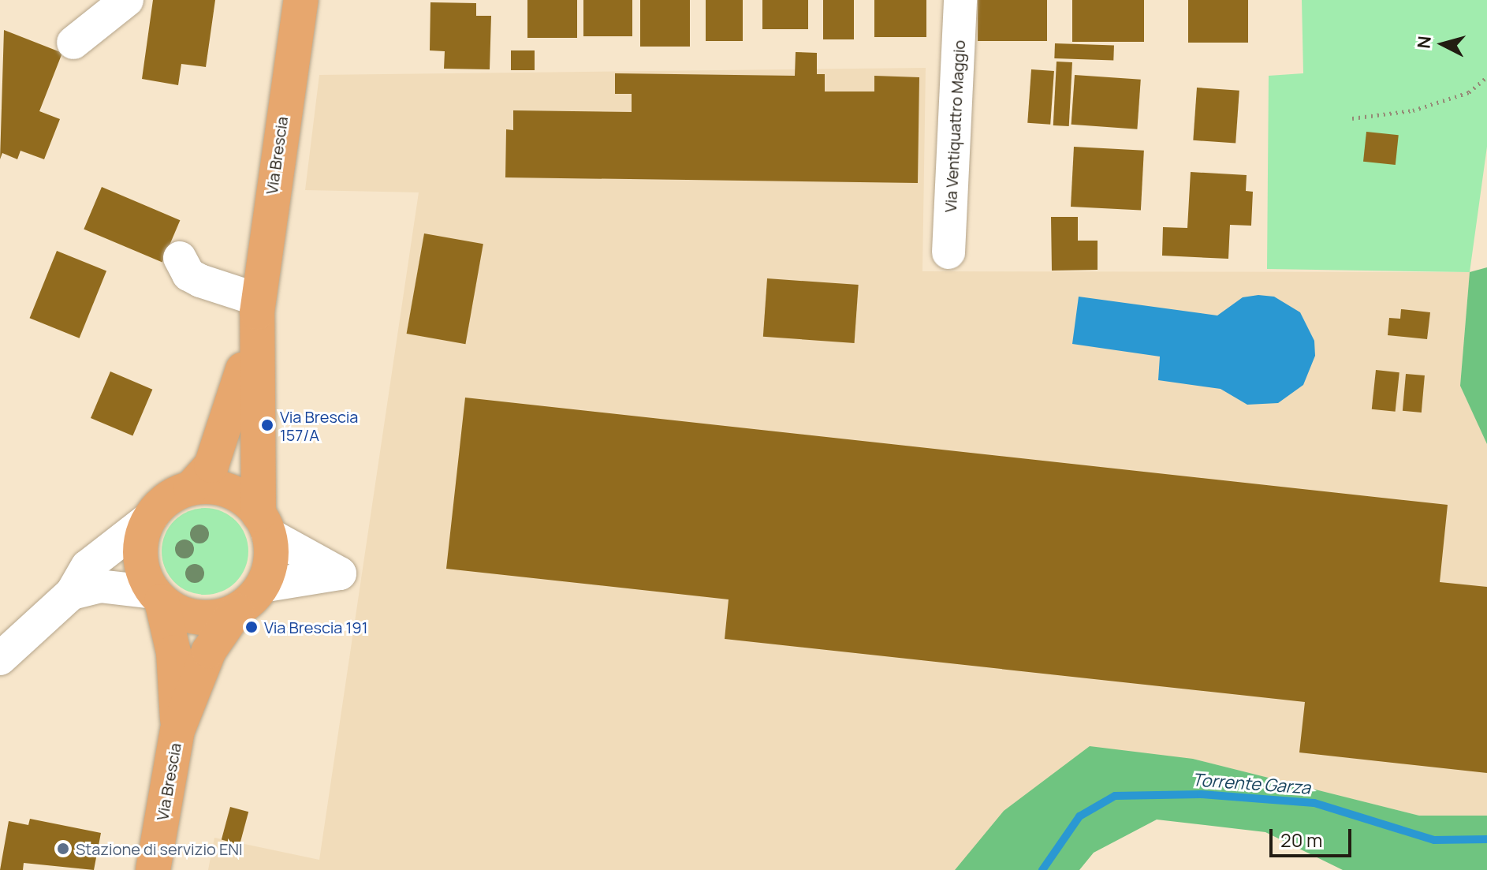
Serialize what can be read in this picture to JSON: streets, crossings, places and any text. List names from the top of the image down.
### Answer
{
  "streets": {
    "main road": ["Via Brescia"],
    "street": ["Via Ventiquattro Maggio"]
  },
  "water": ["Torrente Garza"],
  "places": ["Via Brescia 157/A", "Via Brescia 191", "Stazione di servizio ENI"],
  "scale_bar": "20 m",
  "north": "left"
}
